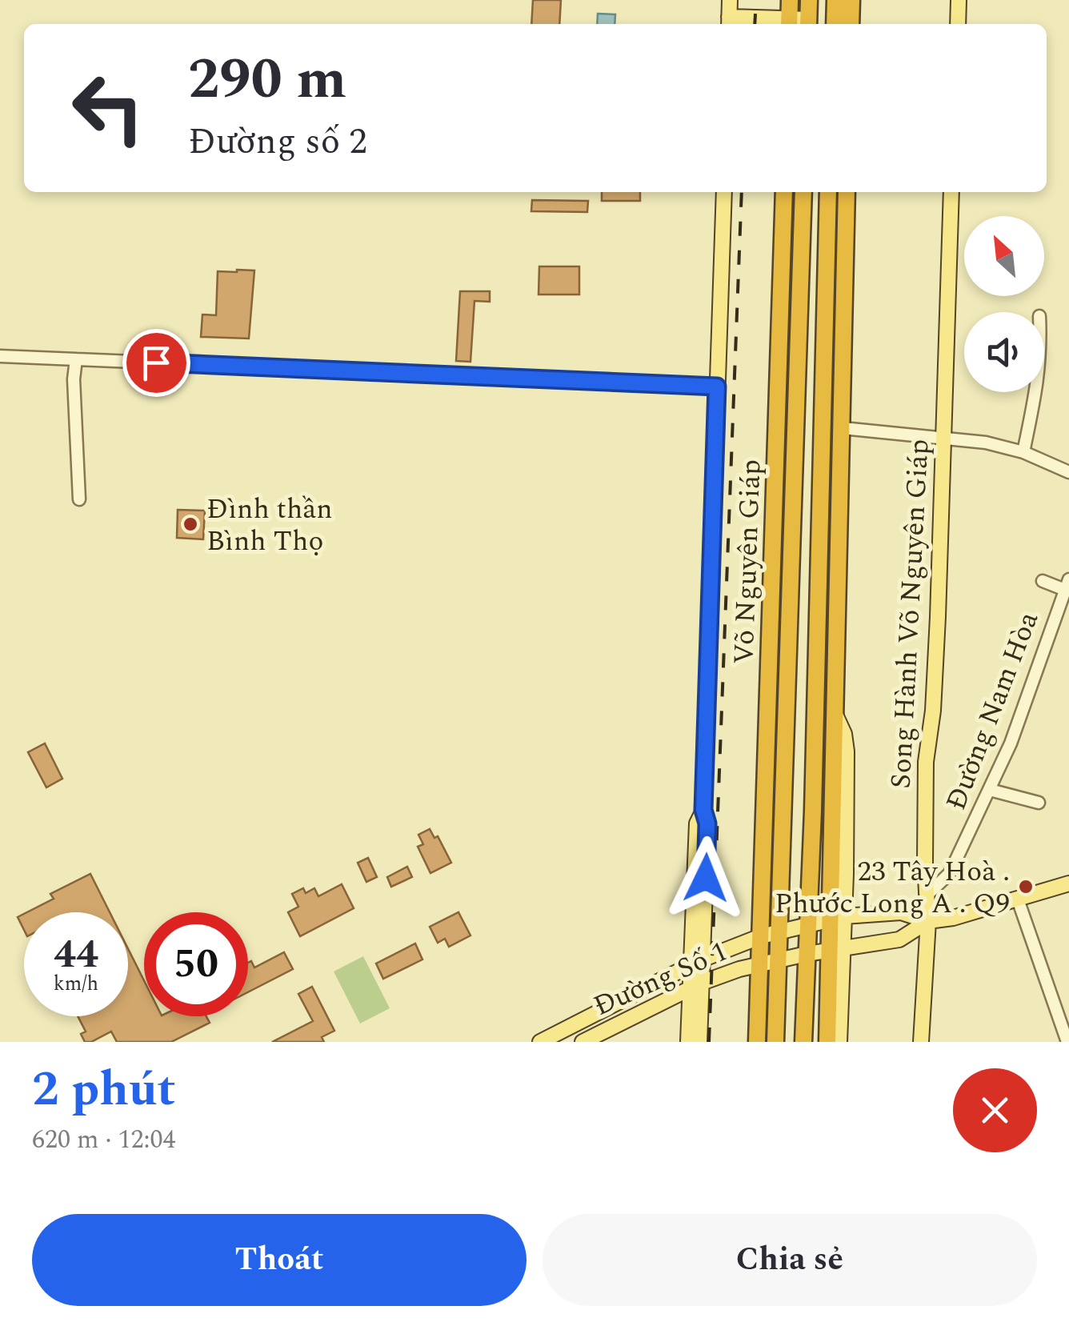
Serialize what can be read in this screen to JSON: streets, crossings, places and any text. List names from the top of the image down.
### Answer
{
  "streets": {
    "highway": ["Võ Nguyên Giáp"],
    "main road": ["Song Hành Võ Nguyên Giáp", "Đường Số 1"],
    "street": ["Đường Nam Hòa"]
  },
  "crossings": [
    ["Võ Nguyên Giáp", "Đường Số 1"],
    ["Song Hành Võ Nguyên Giáp", "Đường Nam Hòa"],
    ["Song Hành Võ Nguyên Giáp", "Đường Số 1"]
  ],
  "places": ["Đình thần Bình Thọ", "23 Tây Hoà . Phước Long A . Q9"],
  "north": "top left",
  "page": {
    "turn": ["290 m", "Đường số 2"],
    "speed": "44 km/h",
    "limit": "50",
    "heading": ["2 phút", "620 m · 12:04"],
    "buttons": ["Thoát", "Chia sẻ"]
  }
}
